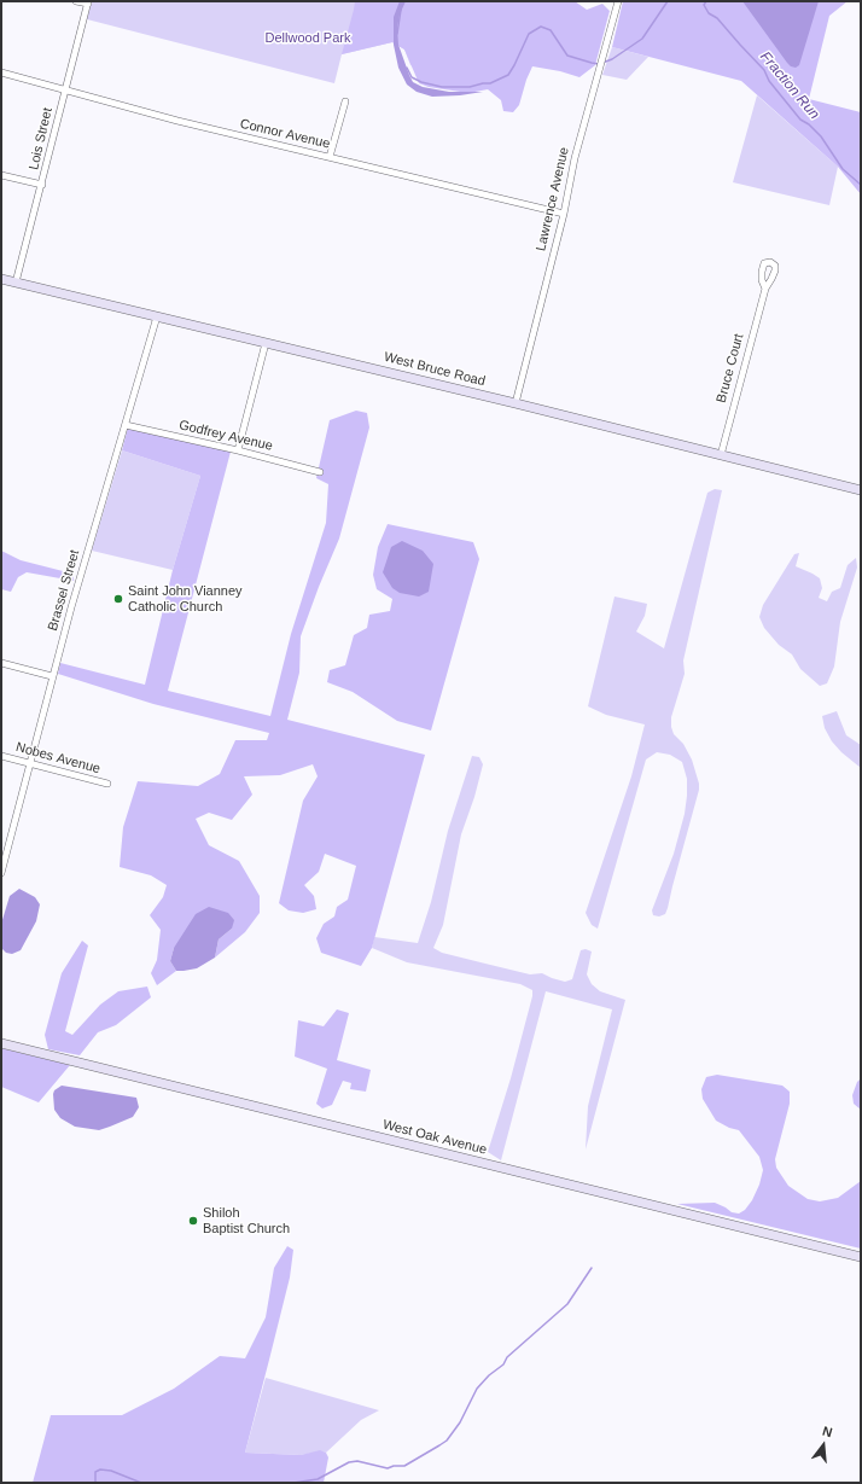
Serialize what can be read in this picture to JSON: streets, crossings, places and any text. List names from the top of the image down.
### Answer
{
  "streets": {
    "street": [
      "Connor Avenue",
      "Lois Street",
      "Lawrence Avenue",
      "Bruce Court",
      "West Bruce Road",
      "Godfrey Avenue",
      "Brassel Street",
      "Nobes Avenue",
      "West Oak Avenue"
    ]
  },
  "crossings": [
    ["Connor Avenue", "Lois Street"],
    ["Connor Avenue", "Lawrence Avenue"],
    ["Lois Street", "West Bruce Road"],
    ["Lawrence Avenue", "West Bruce Road"],
    ["Bruce Court", "West Bruce Road"],
    ["West Bruce Road", "Brassel Street"],
    ["Godfrey Avenue", "Brassel Street"],
    ["Brassel Street", "Nobes Avenue"]
  ],
  "water": ["Fraction Run"],
  "parks": ["Dellwood Park"],
  "places": ["Saint John Vianney Catholic Church", "Shiloh Baptist Church"],
  "north": "top"
}
